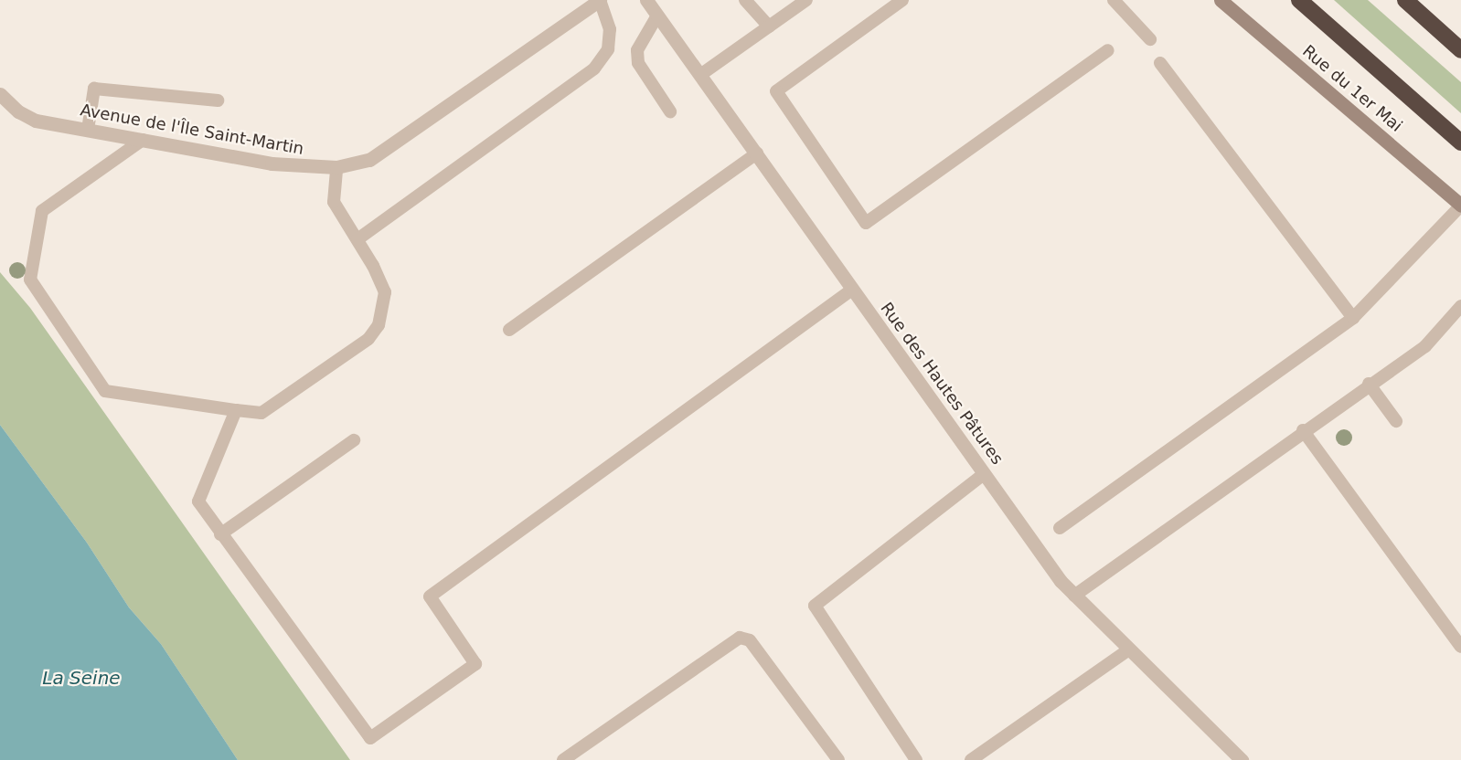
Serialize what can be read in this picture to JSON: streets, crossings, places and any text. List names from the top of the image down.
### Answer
{
  "streets": {
    "main road": ["Rue du 1er Mai"],
    "street": ["Avenue de l'Île Saint-Martin", "Rue des Hautes Pâtures"]
  },
  "water": ["La Seine"]
}
